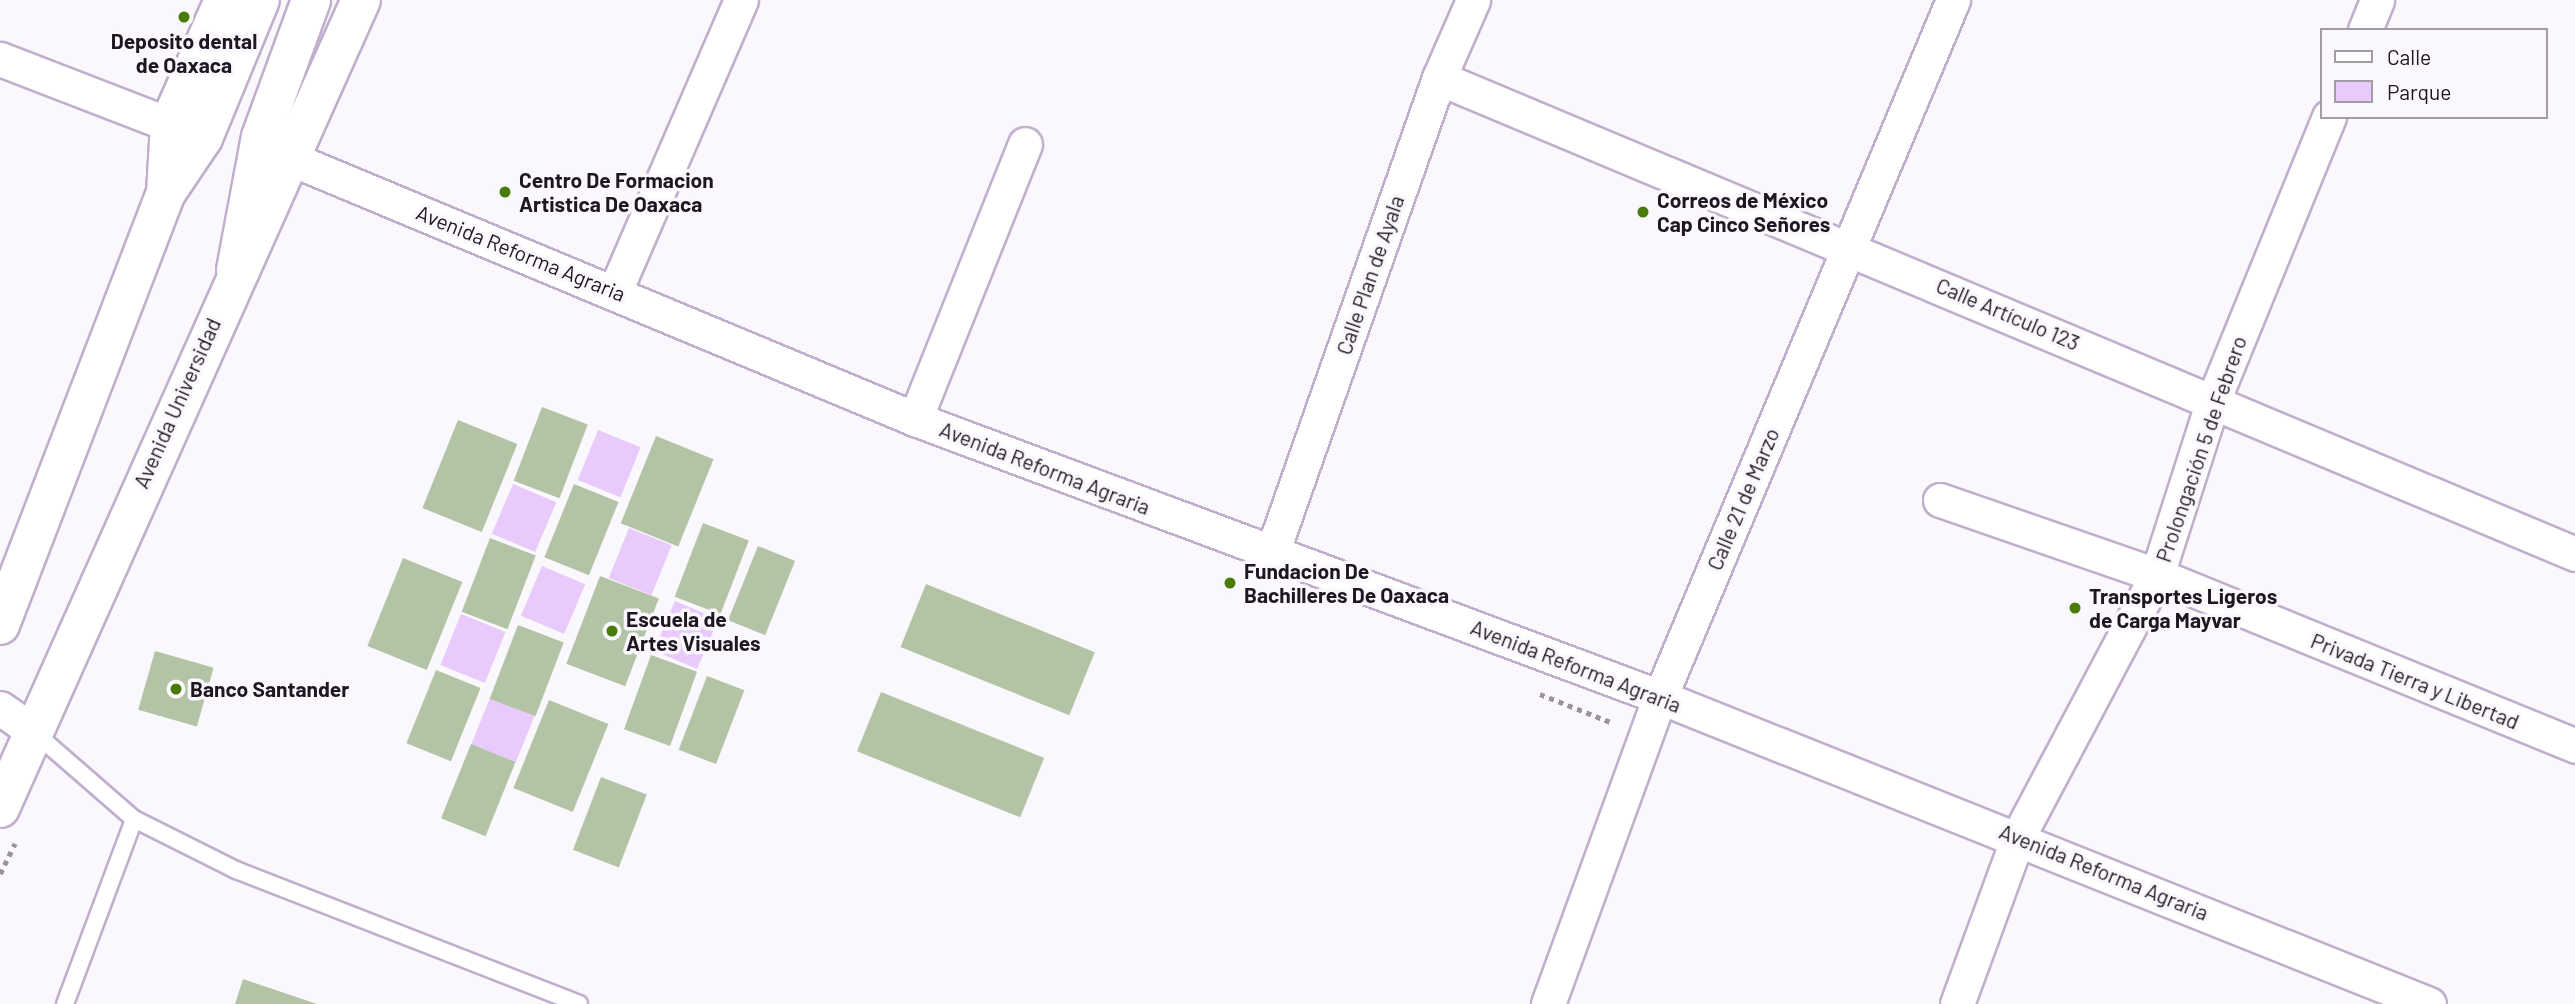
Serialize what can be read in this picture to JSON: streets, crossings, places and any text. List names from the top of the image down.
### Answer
{
  "streets": {
    "main road": ["Avenida Universidad"],
    "street": [
      "Avenida Reforma Agraria",
      "Calle Plan de Ayala",
      "Calle Artículo 123",
      "Prolongación 5 de Febrero",
      "Calle 21 de Marzo",
      "Privada Tierra y Libertad"
    ]
  },
  "crossings": [
    ["Avenida Reforma Agraria", "Calle Plan de Ayala"],
    ["Avenida Reforma Agraria", "Avenida Universidad"],
    ["Avenida Reforma Agraria", "Prolongación 5 de Febrero"],
    ["Avenida Reforma Agraria", "Calle 21 de Marzo"],
    ["Calle Plan de Ayala", "Calle Artículo 123"],
    ["Calle Artículo 123", "Prolongación 5 de Febrero"],
    ["Calle Artículo 123", "Calle 21 de Marzo"],
    ["Prolongación 5 de Febrero", "Privada Tierra y Libertad"]
  ],
  "places": [
    "Deposito dental de Oaxaca",
    "Centro De Formacion Artistica De Oaxaca",
    "Correos de México Cap Cinco Señores",
    "Fundacion De Bachilleres De Oaxaca",
    "Transportes Ligeros de Carga Mayvar",
    "Escuela de Artes Visuales",
    "Banco Santander"
  ],
  "legend": ["Calle", "Parque"]
}
